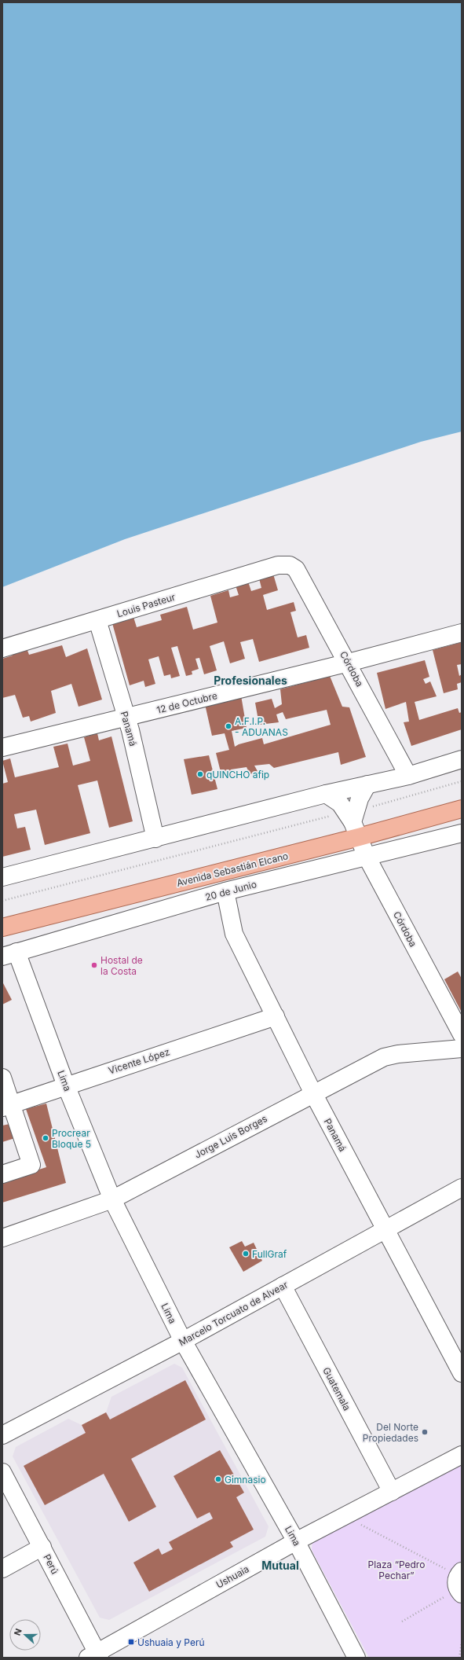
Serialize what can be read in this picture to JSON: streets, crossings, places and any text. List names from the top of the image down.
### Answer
{
  "streets": {
    "main road": ["Avenida Sebastián Elcano"],
    "street": [
      "Louis Pasteur",
      "Córdoba",
      "12 de Octubre",
      "Panamá",
      "20 de Junio",
      "Vicente López",
      "Lima",
      "Jorge Luis Borges",
      "Marcelo Torcuato de Alvear",
      "Guatemala",
      "Perú",
      "Ushuaia"
    ]
  },
  "crossings": [
    ["Louis Pasteur", "Córdoba"],
    ["Louis Pasteur", "Panamá"],
    ["Córdoba", "12 de Octubre"],
    ["Córdoba", "Avenida Sebastián Elcano"],
    ["Córdoba", "20 de Junio"],
    ["12 de Octubre", "Panamá"],
    ["Panamá", "20 de Junio"],
    ["Panamá", "Vicente López"],
    ["Panamá", "Jorge Luis Borges"],
    ["Panamá", "Marcelo Torcuato de Alvear"],
    ["20 de Junio", "Lima"],
    ["Vicente López", "Lima"],
    ["Lima", "Jorge Luis Borges"],
    ["Lima", "Marcelo Torcuato de Alvear"],
    ["Lima", "Ushuaia"],
    ["Marcelo Torcuato de Alvear", "Guatemala"],
    ["Guatemala", "Ushuaia"],
    ["Perú", "Ushuaia"]
  ],
  "districts": ["Profesionales", "Mutual"],
  "parks": ["Plaza “Pedro Pechar”"],
  "places": {
    "other": [
      "A.F.I.P. - ADUANAS",
      "qUINCHO afip",
      "Hostal de la Costa",
      "Procrear Bloque 5",
      "FullGraf",
      "Del Norte Propiedades",
      "Gimnasio"
    ],
    "transit": ["Ushuaia y Perú"]
  },
  "north": "left"
}
